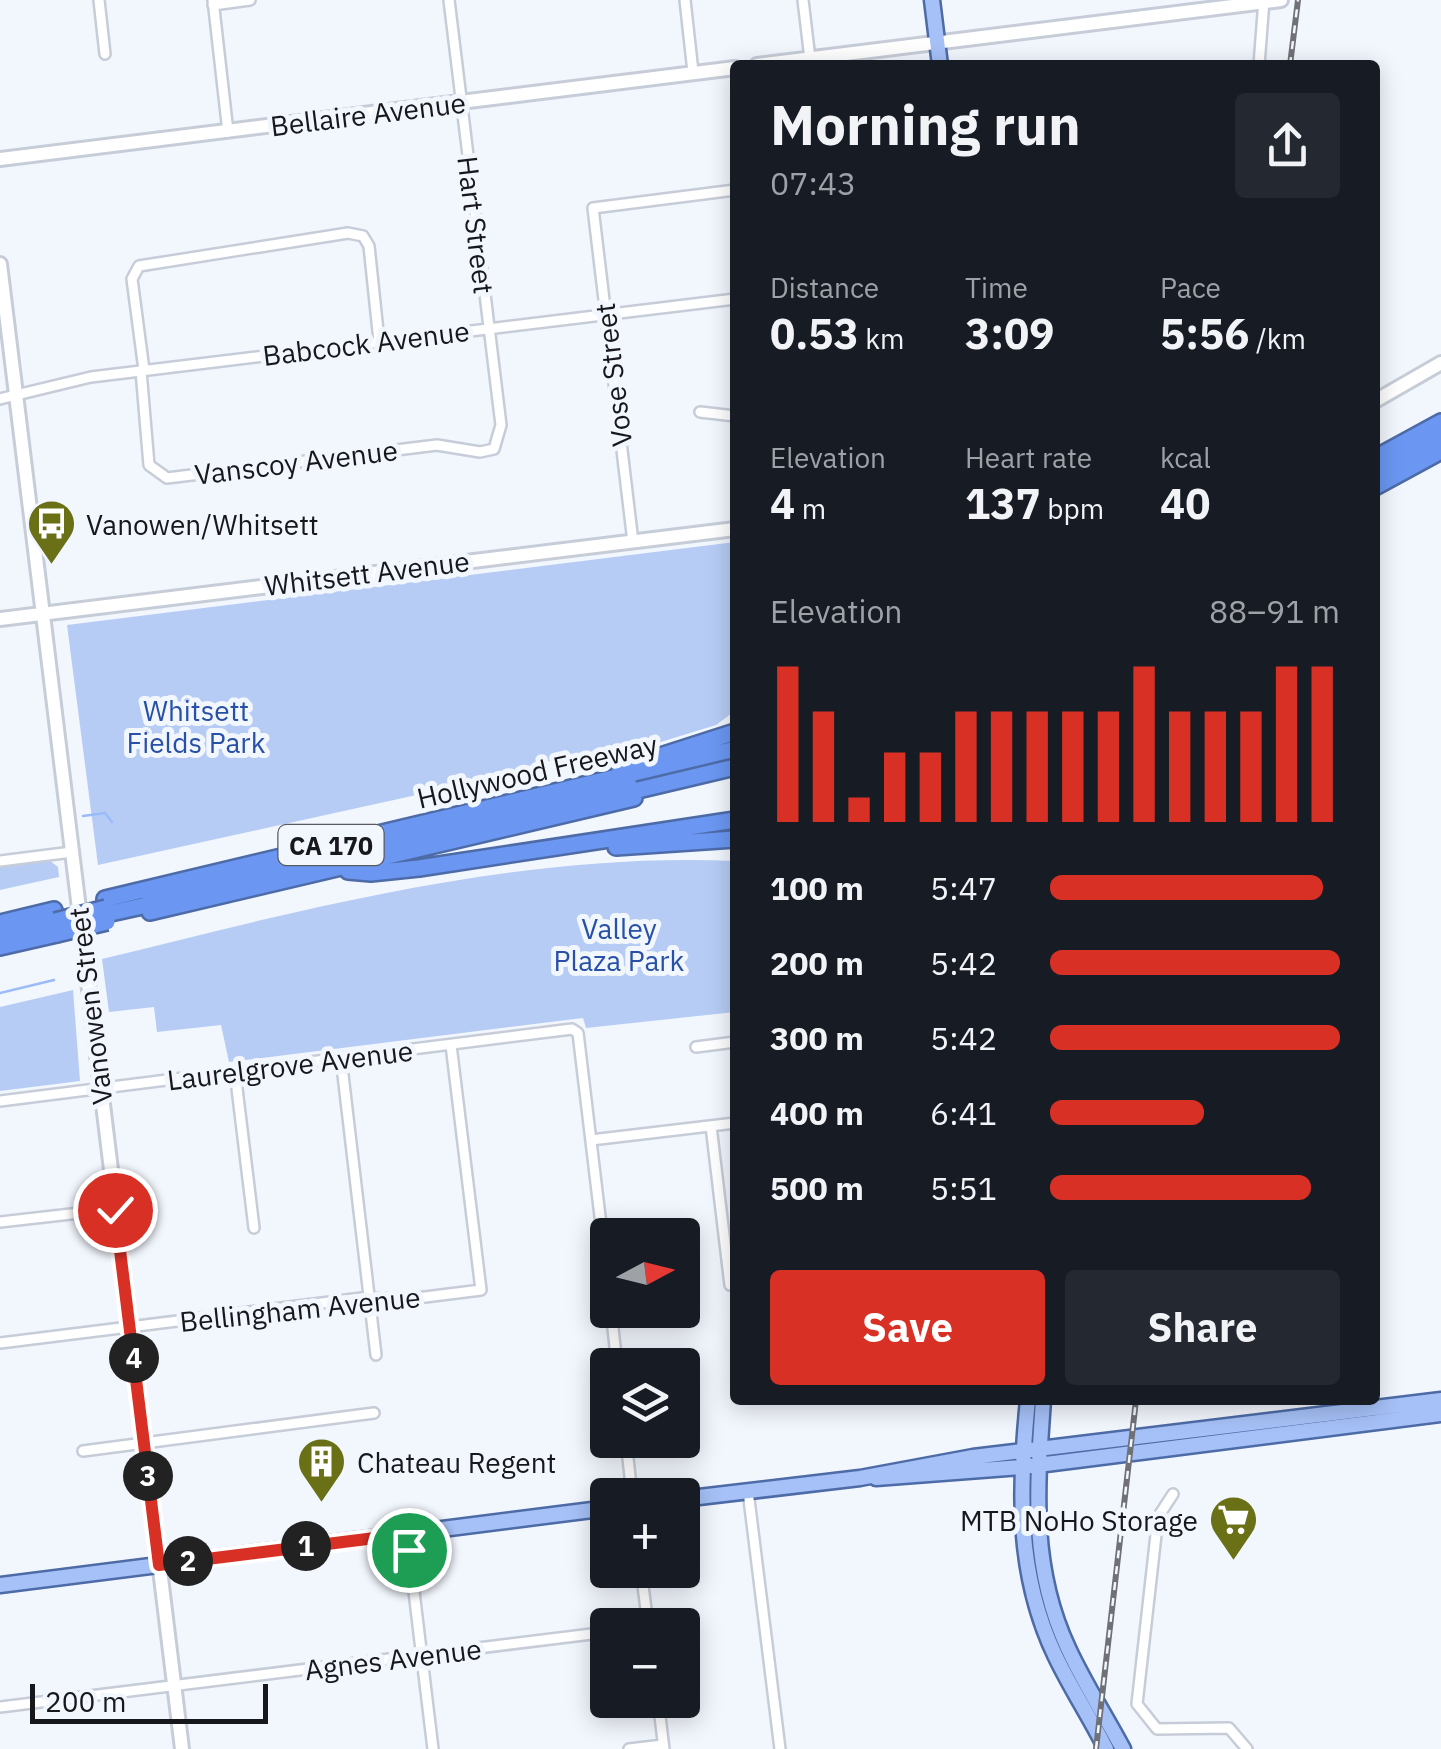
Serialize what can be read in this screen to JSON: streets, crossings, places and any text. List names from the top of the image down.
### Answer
{
  "streets": {
    "highway": ["Hollywood Freeway", "CA 170"],
    "main road": ["Bellaire Avenue", "Whitsett Avenue", "Vanowen Street"],
    "street": [
      "Hart Street",
      "Babcock Avenue",
      "Vose Street",
      "Vanscoy Avenue",
      "Laurelgrove Avenue",
      "Bellingham Avenue",
      "Agnes Avenue"
    ]
  },
  "crossings": [
    ["Bellaire Avenue", "Hart Street"],
    ["Hart Street", "Babcock Avenue"],
    ["Hart Street", "Vanscoy Avenue"],
    ["Babcock Avenue", "Vose Street"],
    ["Babcock Avenue", "Vanscoy Avenue"],
    ["Babcock Avenue", "Vanowen Street"],
    ["Vose Street", "Whitsett Avenue"],
    ["Whitsett Avenue", "Vanowen Street"],
    ["Vanowen Street", "Laurelgrove Avenue"],
    ["Vanowen Street", "Bellingham Avenue"],
    ["Vanowen Street", "Agnes Avenue"],
    ["Laurelgrove Avenue", "Bellingham Avenue"]
  ],
  "parks": ["Whitsett Fields Park", "Valley Plaza Park"],
  "places": {
    "bus stop": ["Vanowen/Whitsett"],
    "building": ["Chateau Regent"],
    "supermarket": ["MTB NoHo Storage"]
  },
  "scale_bar": "200 m",
  "north": "right",
  "page": {
    "heading": ["Morning run", "07:43"],
    "stats": [
      ["Distance", "0.53 km"],
      ["Time", "3:09"],
      ["Pace", "5:56 /km"],
      ["Elevation", "4 m"],
      ["Heart rate", "137 bpm"],
      ["kcal", "40"]
    ],
    "chart": ["Elevation", "88–91 m"],
    "list": [
      {
        "name": "100 m",
        "note": "5:47"
      },
      {
        "name": "200 m",
        "note": "5:42"
      },
      {
        "name": "300 m",
        "note": "5:42"
      },
      {
        "name": "400 m",
        "note": "6:41"
      },
      {
        "name": "500 m",
        "note": "5:51"
      }
    ],
    "map_buttons": ["+", "−"],
    "buttons": ["Save", "Share"],
    "pins": [
      "4",
      "3",
      "1",
      "2"
    ],
    "scale": "200 m"
  }
}
